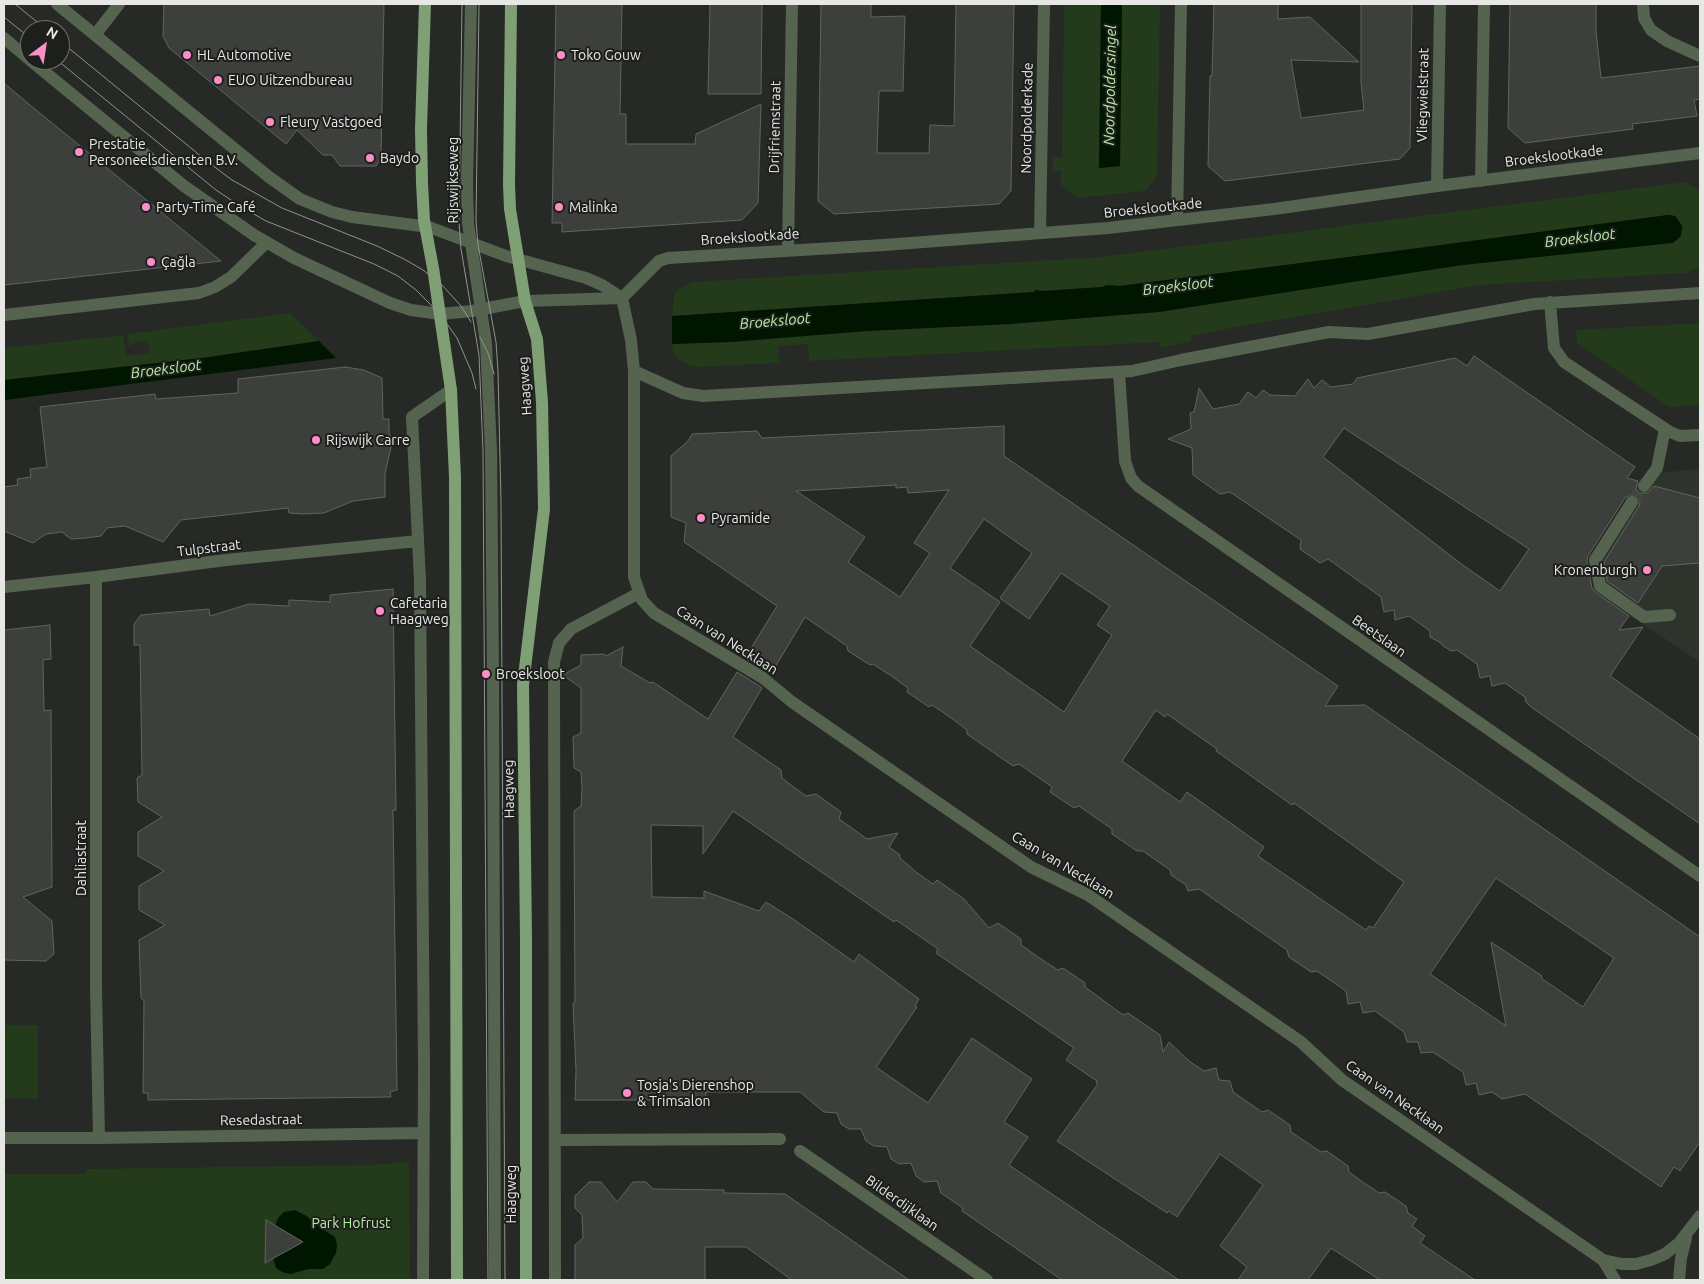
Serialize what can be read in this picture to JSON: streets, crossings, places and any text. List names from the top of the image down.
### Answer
{
  "streets": {
    "main road": ["Rijswijkseweg", "Haagweg"],
    "street": [
      "Vliegwielstraat",
      "Noordpolderkade",
      "Drijfriemstraat",
      "Broekslootkade",
      "Tulpstraat",
      "Beetslaan",
      "Caan van Necklaan",
      "Dahliastraat",
      "Resedastraat",
      "Bilderdijklaan"
    ]
  },
  "crossings": [
    ["Vliegwielstraat", "Broekslootkade"],
    ["Noordpolderkade", "Broekslootkade"],
    ["Drijfriemstraat", "Broekslootkade"],
    ["Rijswijkseweg", "Haagweg"],
    ["Tulpstraat", "Dahliastraat"],
    ["Dahliastraat", "Resedastraat"]
  ],
  "water": ["Noordpoldersingel", "Broeksloot"],
  "parks": ["Park Hofrust"],
  "places": [
    "HL Automotive",
    "Toko Gouw",
    "EUO Uitzendbureau",
    "Fleury Vastgoed",
    "Prestatie Personeelsdiensten B.V.",
    "Baydo",
    "Party-Time Café",
    "Malinka",
    "Çağla",
    "Rijswijk Carre",
    "Pyramide",
    "Kronenburgh",
    "Cafetaria Haagweg",
    "Broeksloot",
    "Tosja's Dierenshop & Trimsalon"
  ],
  "north": "top right"
}
